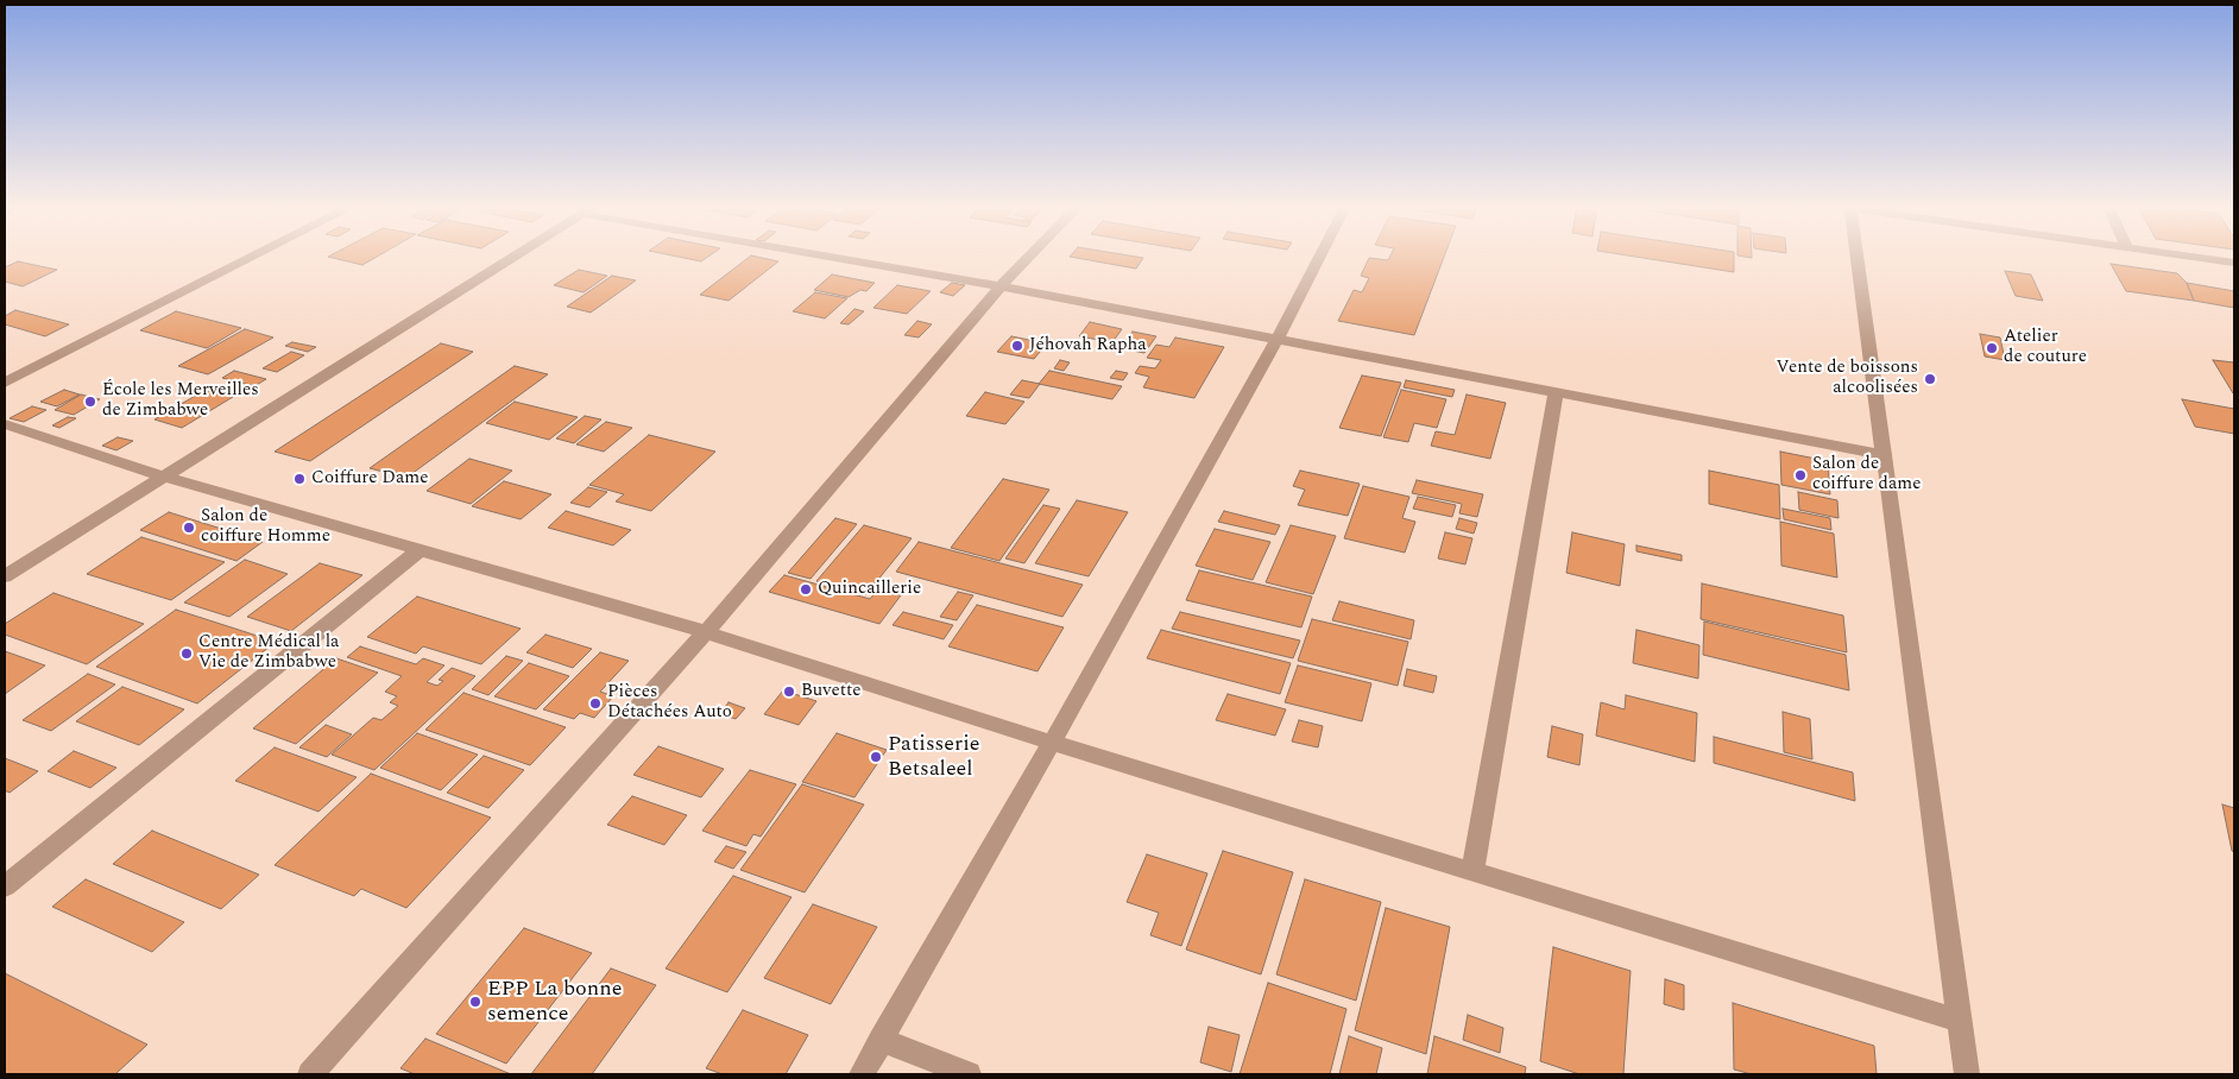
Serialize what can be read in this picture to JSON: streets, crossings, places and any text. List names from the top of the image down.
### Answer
{
  "places": [
    "Jéhovah Rapha",
    "Atelier de couture",
    "Vente de boissons alcoolisées",
    "École les Merveilles de Zimbabwe",
    "Salon de coiffure dame",
    "Coiffure Dame",
    "Salon de coiffure Homme",
    "Quincaillerie",
    "Centre Médical la Vie de Zimbabwe",
    "Buvette",
    "Pièces Détachées Auto",
    "Patisserie Betsaleel",
    "EPP La bonne semence"
  ]
}
